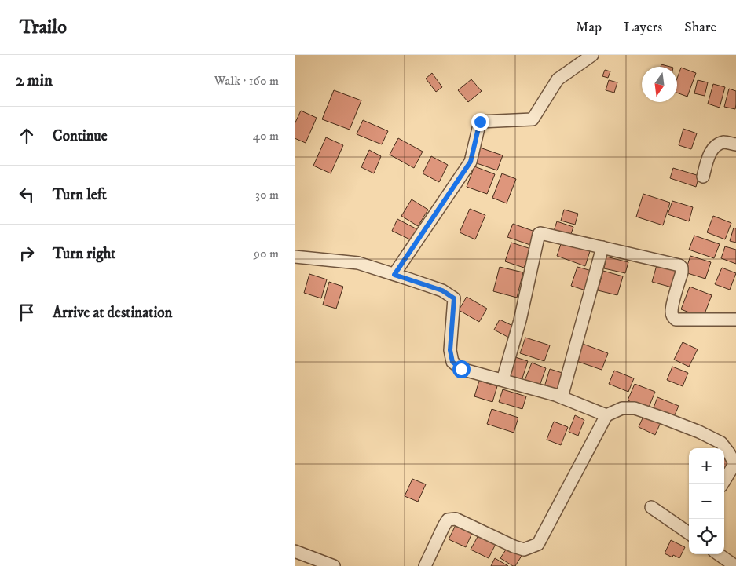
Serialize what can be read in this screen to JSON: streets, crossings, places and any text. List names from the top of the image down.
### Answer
{
  "north": "bottom",
  "page": {
    "header": "Trailo",
    "nav": ["Map", "Layers", "Share"],
    "heading": ["2 min", "Walk · 160 m"],
    "list": [
      ["Continue", "40 m"],
      ["Turn left", "30 m"],
      ["Turn right", "90 m"],
      "Arrive at destination"
    ],
    "map_buttons": ["+", "−"]
  }
}
